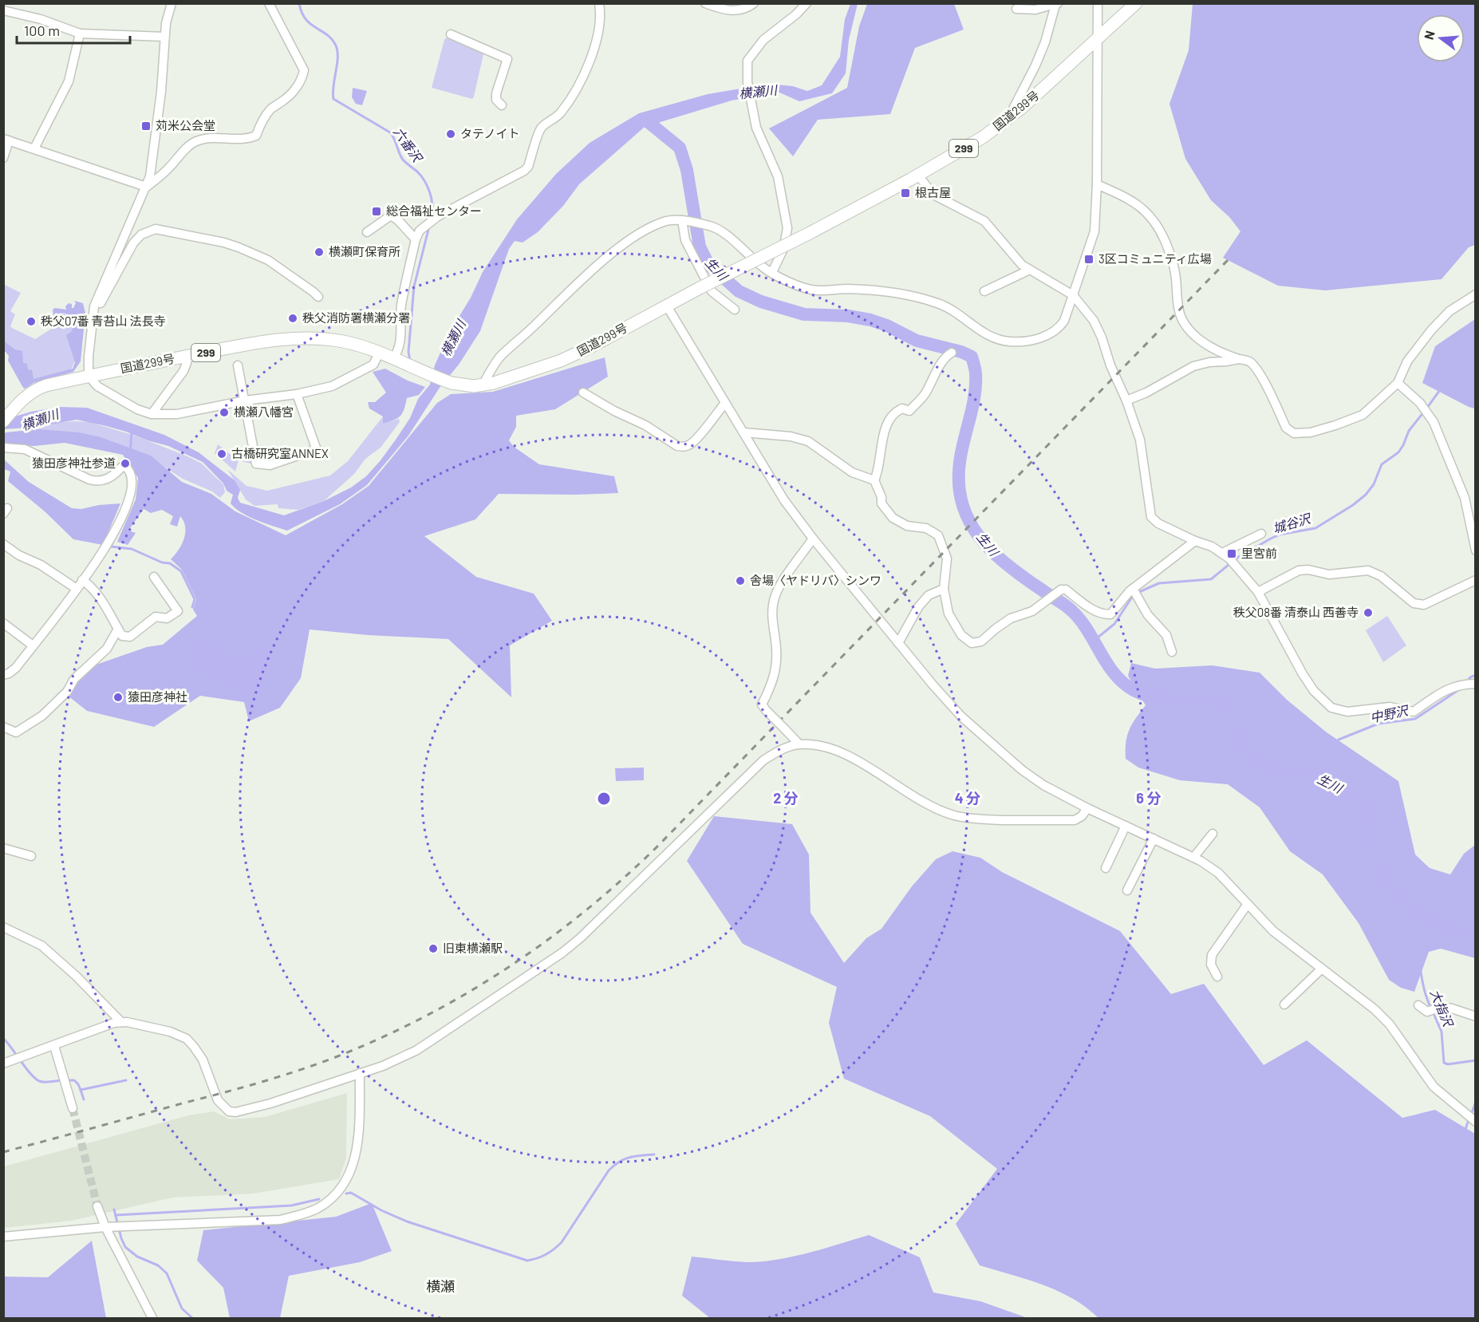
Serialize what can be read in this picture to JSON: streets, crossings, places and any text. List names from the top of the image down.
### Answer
{
  "streets": {
    "highway": ["国道299号", "299"]
  },
  "districts": ["横瀬"],
  "water": [
    "横瀬川",
    "六番沢",
    "生川",
    "城谷沢",
    "中野沢",
    "大指沢"
  ],
  "places": {
    "transit": [
      "苅米公会堂",
      "根古屋",
      "総合福祉センター",
      "3区コミュニティ広場",
      "里宮前"
    ],
    "other": [
      "タテノイト",
      "横瀬町保育所",
      "秩父消防署横瀬分署",
      "秩父07番 青苔山 法長寺",
      "横瀬八幡宮",
      "古橋研究室ANNEX",
      "猿田彦神社参道",
      "舎場〈ヤドリバ〉シンワ",
      "秩父08番 清泰山 西善寺",
      "猿田彦神社",
      "旧東横瀬駅"
    ]
  },
  "scale_bar": "100 m",
  "north": "left",
  "rings": ["2 分", "4 分", "6 分"]
}
